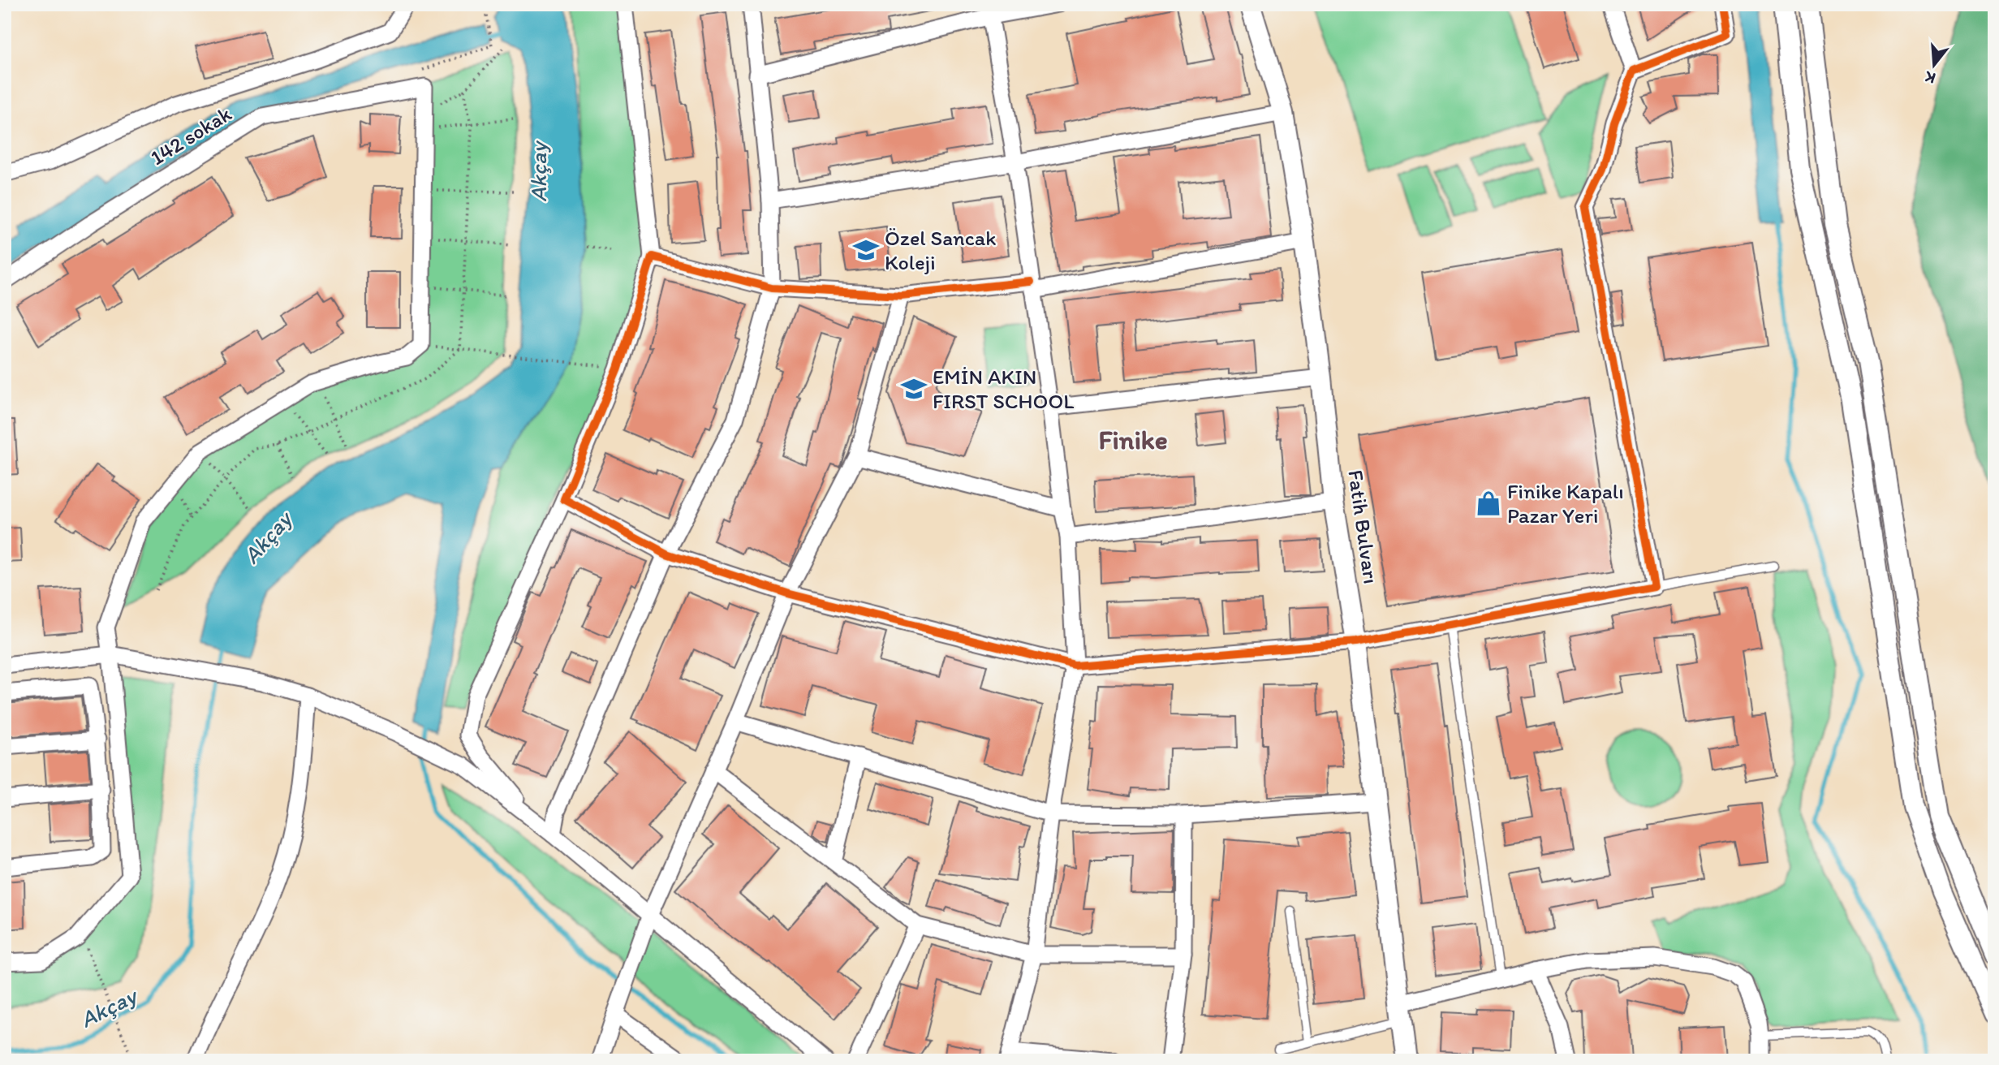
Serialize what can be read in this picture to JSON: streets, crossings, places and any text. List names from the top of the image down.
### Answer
{
  "streets": {
    "street": ["142 sokak", "Fatih Bulvarı"]
  },
  "districts": ["Finike"],
  "water": ["Akçay"],
  "places": {
    "school or university": ["Özel Sancak Koleji", "EMİN AKIN FIRST SCHOOL"],
    "shop": ["Finike Kapalı Pazar Yeri"]
  },
  "north": "bottom"
}
